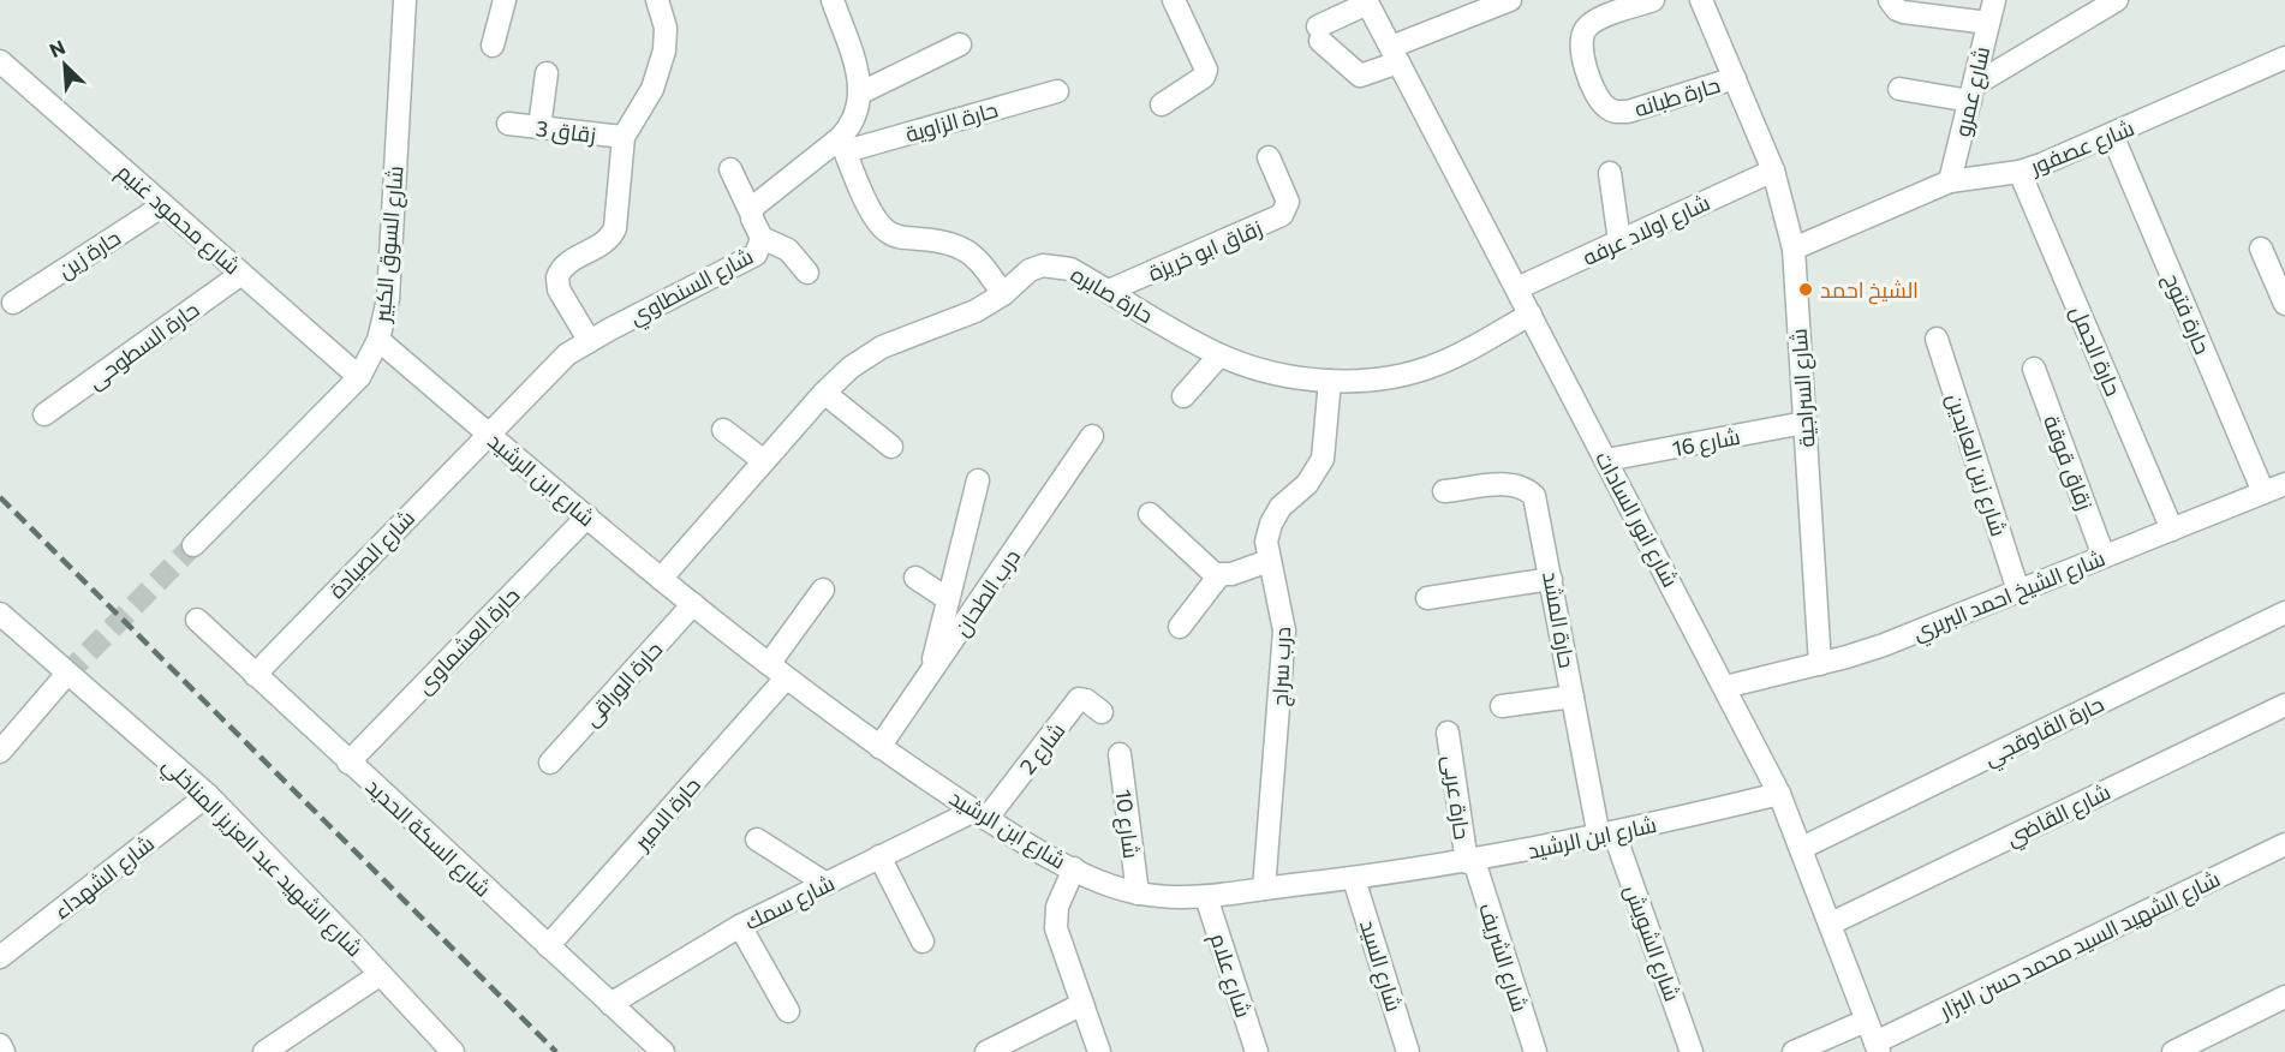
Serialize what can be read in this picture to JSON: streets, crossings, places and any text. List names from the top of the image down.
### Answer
{
  "streets": {
    "street": [
      "شارع عمرو",
      "حارة طبانه",
      "حارة الزاوية",
      "زقاق 3",
      "شارع عصفور",
      "شارع محمود غنيم",
      "شارع اولاد عرفه",
      "شارع السوق الكبير",
      "زقاق ابو خريزة",
      "حارة زين",
      "شارع السنطاوي",
      "حارة صابره",
      "حارة فتوح",
      "حارة السطوحى",
      "حارة الجمل",
      "شارع السراجية",
      "شارع 16",
      "زقاق قوقة",
      "شارع زين العابدين",
      "شارع ابن الرشيد",
      "شارع انور السادات",
      "شارع الصيادة",
      "درب الطحان",
      "شارع الشيخ احمد البربري",
      "حارة المشد",
      "حارة العشماوى",
      "درب سراج",
      "حارة الوراقى",
      "حارة القاوقجي",
      "شارع 2",
      "حارة عربى",
      "حارة الامير",
      "شارع القاضي",
      "شارع 10",
      "شارع السكة الحديد",
      "شارع الشهيد عبد العزيز المناخلي",
      "شارع الشهداء",
      "شارع سمك",
      "شارع الشويش",
      "شارع الشهيد السيد محمد حسن البزار",
      "شارع الشريف",
      "شارع السيد",
      "شارع علام"
    ]
  },
  "crossings": [
    ["شارع عمرو", "شارع عصفور"],
    ["حارة طبانه", "شارع السراجية"],
    ["حارة الزاوية", "شارع السنطاوي"],
    ["شارع عصفور", "حارة فتوح"],
    ["شارع عصفور", "حارة الجمل"],
    ["شارع عصفور", "شارع السراجية"],
    ["شارع محمود غنيم", "شارع السوق الكبير"],
    ["شارع محمود غنيم", "حارة زين"],
    ["شارع محمود غنيم", "حارة السطوحى"],
    ["شارع اولاد عرفه", "شارع السراجية"],
    ["شارع اولاد عرفه", "شارع انور السادات"],
    ["شارع السوق الكبير", "شارع ابن الرشيد"],
    ["زقاق ابو خريزة", "حارة صابره"],
    ["شارع السنطاوي", "شارع ابن الرشيد"],
    ["شارع السنطاوي", "شارع الصيادة"],
    ["حارة صابره", "شارع ابن الرشيد"],
    ["حارة صابره", "شارع انور السادات"],
    ["حارة صابره", "درب سراج"],
    ["حارة فتوح", "شارع الشيخ احمد البربري"],
    ["حارة الجمل", "شارع الشيخ احمد البربري"],
    ["شارع السراجية", "شارع 16"],
    ["شارع السراجية", "شارع الشيخ احمد البربري"],
    ["شارع 16", "شارع انور السادات"],
    ["زقاق قوقة", "شارع الشيخ احمد البربري"],
    ["شارع زين العابدين", "شارع الشيخ احمد البربري"],
    ["شارع ابن الرشيد", "شارع انور السادات"],
    ["شارع ابن الرشيد", "شارع الصيادة"],
    ["شارع ابن الرشيد", "درب الطحان"],
    ["شارع ابن الرشيد", "حارة المشد"],
    ["شارع ابن الرشيد", "حارة العشماوى"],
    ["شارع ابن الرشيد", "درب سراج"],
    ["شارع ابن الرشيد", "حارة الوراقى"],
    ["شارع ابن الرشيد", "شارع 2"],
    ["شارع ابن الرشيد", "حارة عربى"],
    ["شارع ابن الرشيد", "حارة الامير"],
    ["شارع ابن الرشيد", "شارع 10"],
    ["شارع ابن الرشيد", "شارع سمك"],
    ["شارع ابن الرشيد", "شارع الشويش"],
    ["شارع ابن الرشيد", "شارع الشريف"],
    ["شارع ابن الرشيد", "شارع السيد"],
    ["شارع ابن الرشيد", "شارع علام"],
    ["شارع انور السادات", "شارع الشيخ احمد البربري"],
    ["شارع انور السادات", "حارة القاوقجي"],
    ["شارع انور السادات", "شارع القاضي"],
    ["شارع انور السادات", "شارع الشهيد السيد محمد حسن البزار"],
    ["شارع الصيادة", "شارع السكة الحديد"],
    ["حارة المشد", "شارع الشويش"],
    ["حارة العشماوى", "شارع السكة الحديد"],
    ["شارع 2", "شارع سمك"],
    ["حارة عربى", "شارع الشريف"],
    ["حارة الامير", "شارع السكة الحديد"],
    ["شارع السكة الحديد", "شارع سمك"],
    ["شارع الشهيد عبد العزيز المناخلي", "شارع الشهداء"]
  ],
  "places": ["الشيخ احمد"],
  "north": "top left"
}
